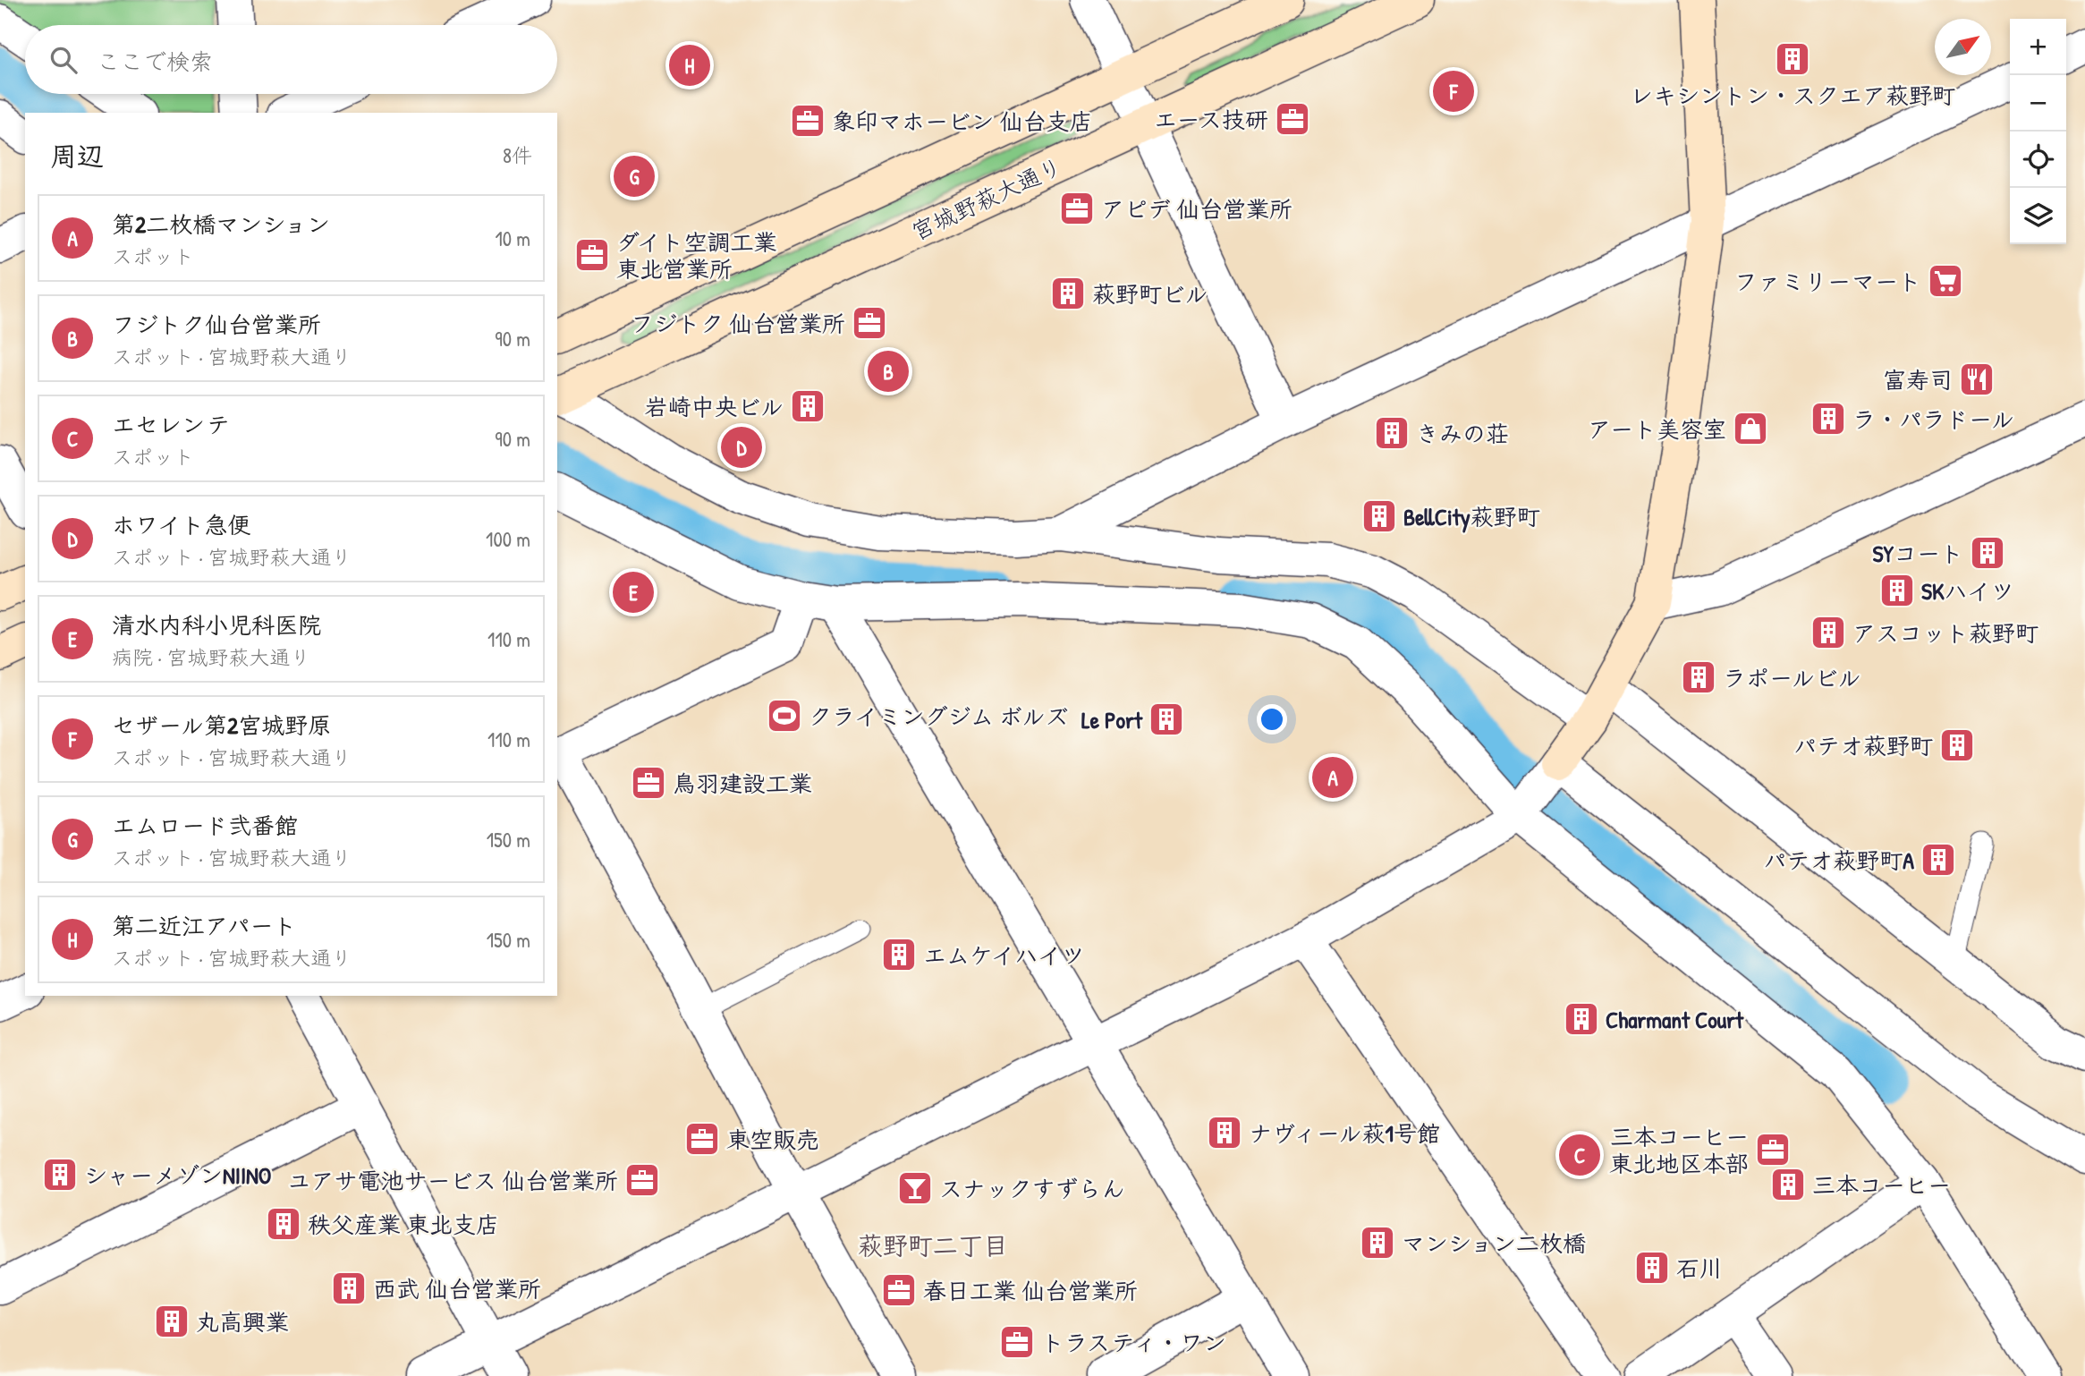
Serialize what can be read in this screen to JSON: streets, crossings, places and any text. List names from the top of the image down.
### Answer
{
  "streets": {
    "street": ["宮城野萩大通り"]
  },
  "districts": ["萩野町二丁目"],
  "places": {
    "building": [
      "レキシントン・スクエア萩野町",
      "萩野町ビル",
      "岩崎中央ビル",
      "ラ・パラドール",
      "きみの荘",
      "BellCity萩野町",
      "SYコート",
      "SKハイツ",
      "アスコット萩野町",
      "ラポールビル",
      "Le Port",
      "パテオ萩野町",
      "パテオ萩野町A",
      "エムケイハイツ",
      "Charmant Court",
      "ナヴィール萩1号館",
      "シャーメゾンNIINO",
      "三本コーヒー",
      "秩父産業 東北支店",
      "マンション二枚橋",
      "石川",
      "西武 仙台営業所",
      "丸高興業"
    ],
    "office": [
      "エース技研",
      "象印マホービン 仙台支店",
      "アピデ 仙台営業所",
      "ダイト空調工業 東北営業所",
      "フジトク 仙台営業所",
      "鳥羽建設工業",
      "東空販売",
      "三本コーヒー 東北地区本部",
      "ユアサ電池サービス 仙台営業所",
      "春日工業 仙台営業所",
      "トラスティ・ワン"
    ],
    "supermarket": ["ファミリーマート"],
    "restaurant": ["富寿司"],
    "shop": ["アート美容室"],
    "sports": ["クライミングジム ボルズ"],
    "bar": ["スナックすずらん"]
  },
  "north": "top right",
  "page": {
    "map_buttons": ["+", "−"],
    "search": "ここで検索",
    "pins": [
      "H",
      "F",
      "G",
      "B",
      "D",
      "E",
      "A",
      "C"
    ],
    "heading": ["周辺", "8件"],
    "list": [
      {
        "mark": "A",
        "name": "第2二枚橋マンション",
        "note": "スポット",
        "value": "10 m"
      },
      {
        "mark": "B",
        "name": "フジトク仙台営業所",
        "note": "スポット · 宮城野萩大通り",
        "value": "90 m"
      },
      {
        "mark": "C",
        "name": "エセレンテ",
        "note": "スポット",
        "value": "90 m"
      },
      {
        "mark": "D",
        "name": "ホワイト急便",
        "note": "スポット · 宮城野萩大通り",
        "value": "100 m"
      },
      {
        "mark": "E",
        "name": "清水内科小児科医院",
        "note": "病院 · 宮城野萩大通り",
        "value": "110 m"
      },
      {
        "mark": "F",
        "name": "セザール第2宮城野原",
        "note": "スポット · 宮城野萩大通り",
        "value": "110 m"
      },
      {
        "mark": "G",
        "name": "エムロード弐番館",
        "note": "スポット · 宮城野萩大通り",
        "value": "150 m"
      },
      {
        "mark": "H",
        "name": "第二近江アパート",
        "note": "スポット · 宮城野萩大通り",
        "value": "150 m"
      }
    ]
  }
}
